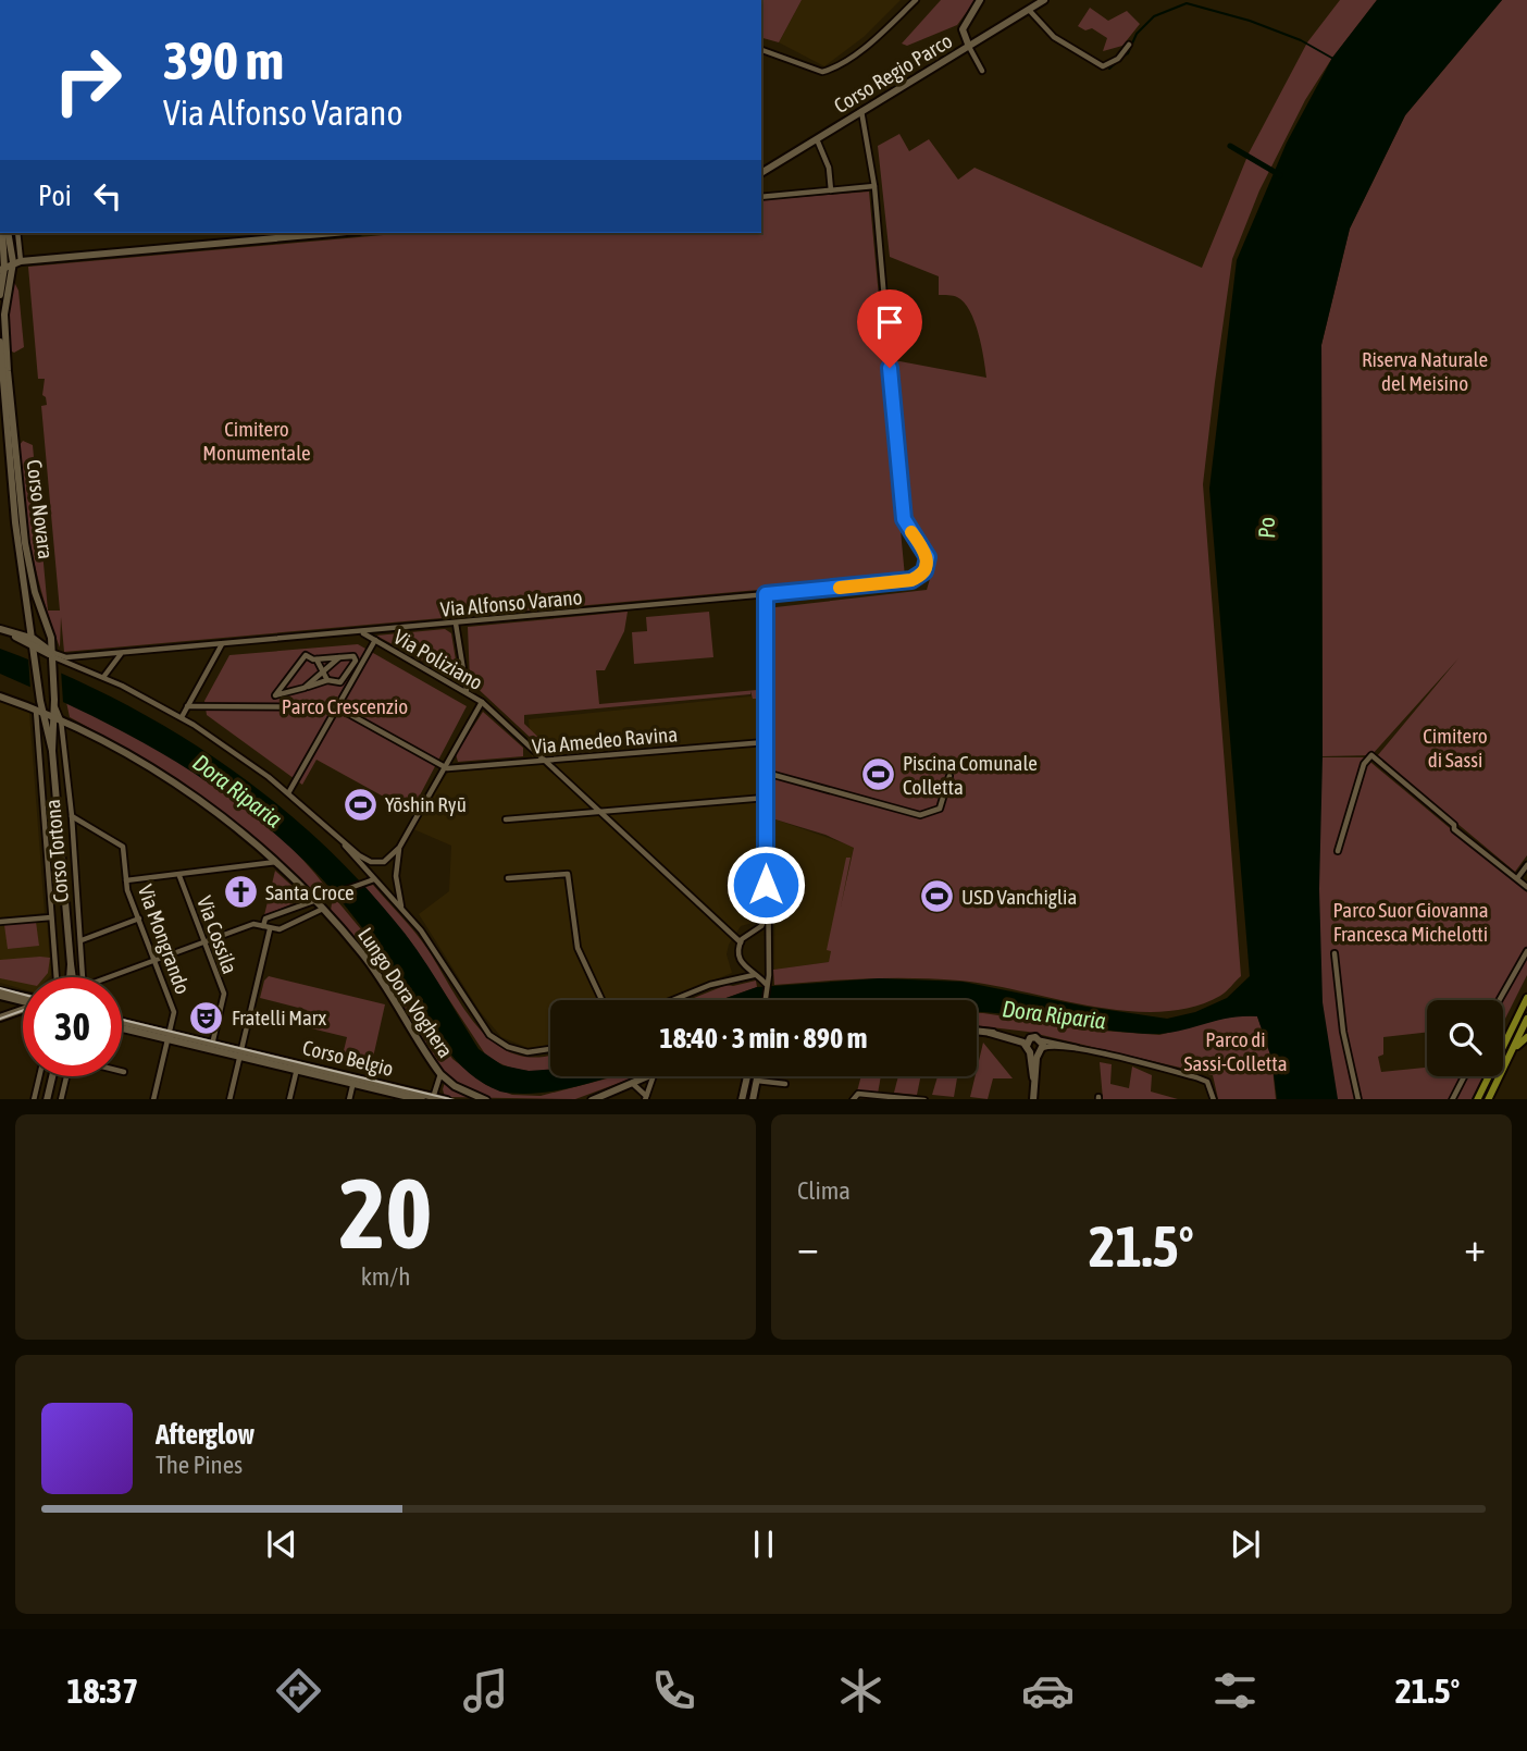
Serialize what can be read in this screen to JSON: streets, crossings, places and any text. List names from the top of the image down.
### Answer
{
  "streets": {
    "street": [
      "Corso Regio Parco",
      "Corso Novara",
      "Via Alfonso Varano",
      "Via Poliziano",
      "Via Amedeo Ravina",
      "Corso Tortona",
      "Via Cossila",
      "Via Mongrando",
      "Lungo Dora Voghera",
      "Corso Belgio"
    ]
  },
  "crossings": [
    ["Corso Novara", "Via Alfonso Varano"],
    ["Corso Novara", "Corso Tortona"],
    ["Via Alfonso Varano", "Via Poliziano"],
    ["Via Poliziano", "Via Amedeo Ravina"],
    ["Corso Tortona", "Via Mongrando"],
    ["Corso Tortona", "Lungo Dora Voghera"],
    ["Via Cossila", "Corso Belgio"],
    ["Via Mongrando", "Corso Belgio"]
  ],
  "water": ["Po", "Dora Riparia"],
  "parks": [
    "Riserva Naturale del Meisino",
    "Cimitero Monumentale",
    "Parco Crescenzio",
    "Cimitero di Sassi",
    "Parco Suor Giovanna Francesca Michelotti",
    "Parco di Sassi-Colletta"
  ],
  "places": {
    "sports": ["Piscina Comunale Colletta", "Yōshin Ryū", "USD Vanchiglia"],
    "church": ["Santa Croce"],
    "theatre": ["Fratelli Marx"]
  },
  "page": {
    "turn": ["390 m", "Via Alfonso Varano"],
    "then": "Poi",
    "limit": "30",
    "trip": "18:40 · 3 min · 890 m",
    "tile": [
      ["20", "km/h"],
      "Clima"
    ],
    "heat": ["−", "21.5°", "+"],
    "song": ["Afterglow", "The Pines"],
    "tabs": ["18:37", "21.5°"]
  }
}
